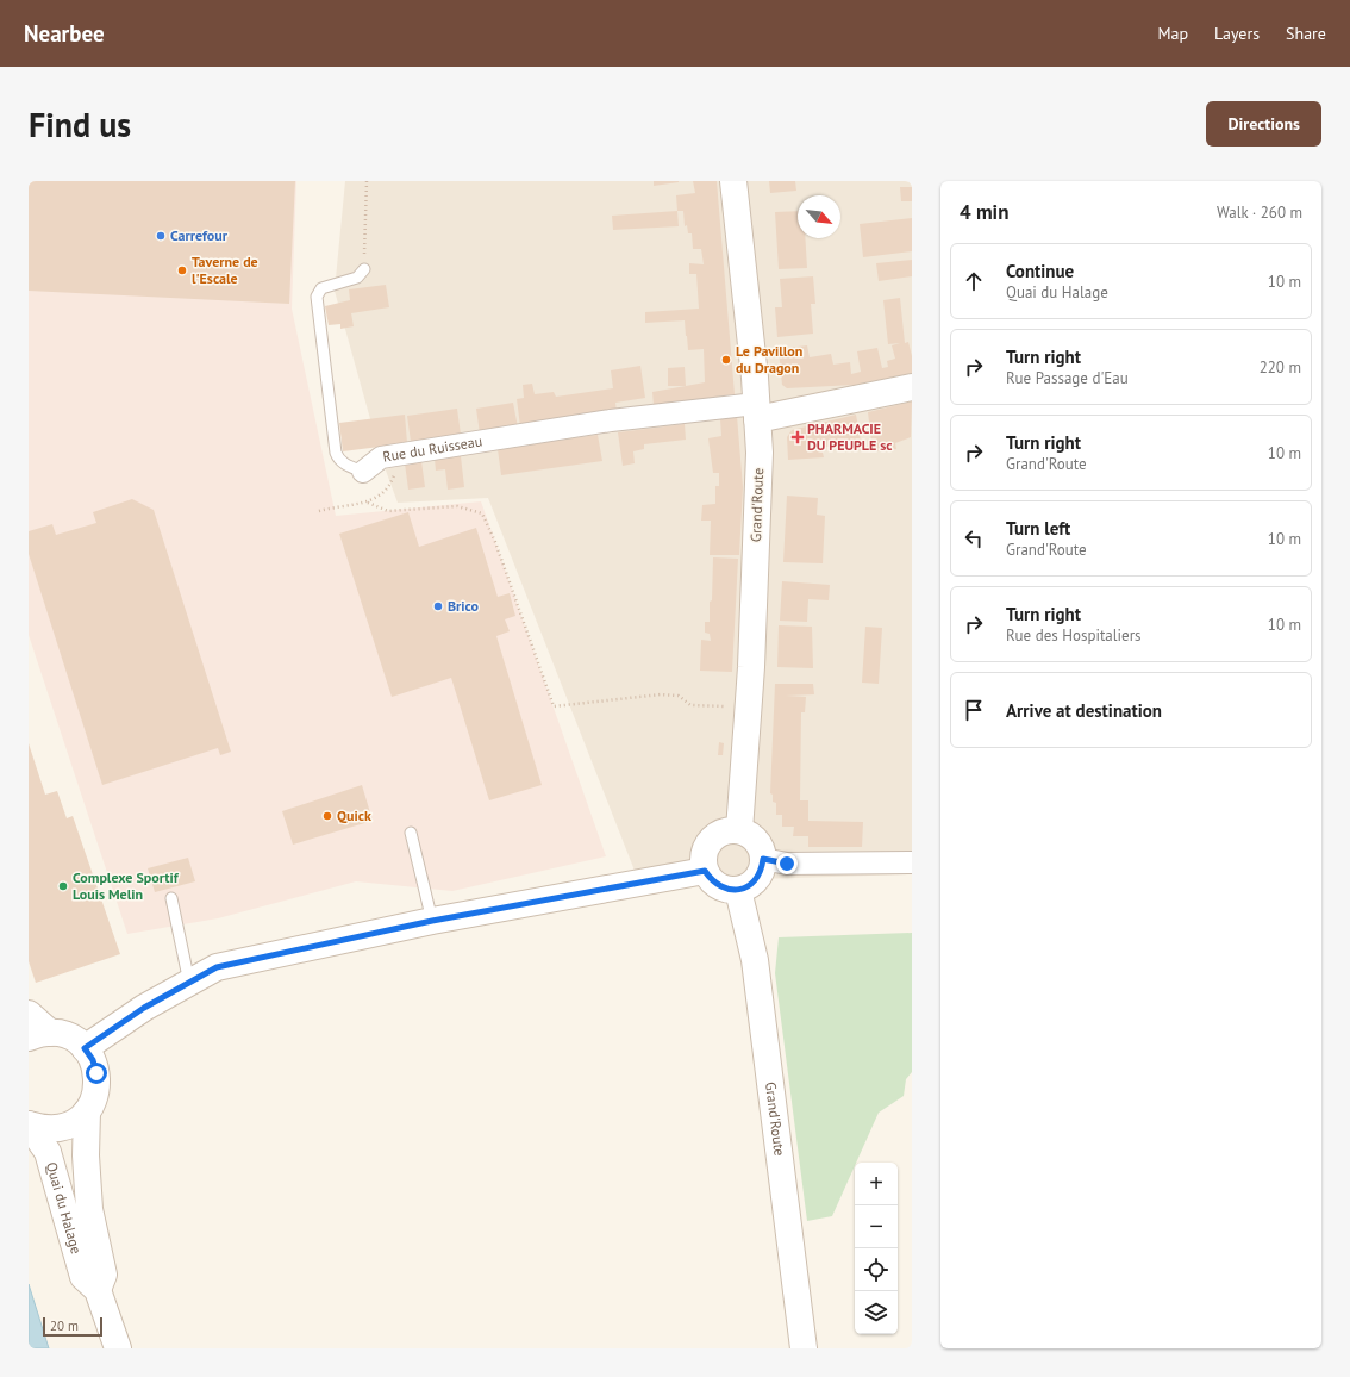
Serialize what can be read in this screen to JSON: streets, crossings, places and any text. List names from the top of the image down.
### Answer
{
  "streets": {
    "street": ["Rue du Ruisseau", "Grand'Route", "Quai du Halage"]
  },
  "crossings": [
    ["Rue du Ruisseau", "Grand'Route"]
  ],
  "places": {
    "other": [
      "Carrefour",
      "Taverne de l'Escale",
      "Le Pavillon du Dragon",
      "Brico",
      "Quick",
      "Complexe Sportif Louis Melin"
    ],
    "health": ["PHARMACIE DU PEUPLE sc"]
  },
  "scale_bar": "20 m",
  "north": "bottom right",
  "page": {
    "header": "Nearbee",
    "nav": ["Map", "Layers", "Share"],
    "buttons": "Directions",
    "title": "Find us",
    "heading": ["4 min", "Walk · 260 m"],
    "list": [
      ["Continue", "Quai du Halage", "10 m"],
      ["Turn right", "Rue Passage d'Eau", "220 m"],
      ["Turn right", "Grand'Route", "10 m"],
      ["Turn left", "Grand'Route", "10 m"],
      ["Turn right", "Rue des Hospitaliers", "10 m"],
      "Arrive at destination"
    ],
    "map_buttons": ["+", "−"],
    "scale": "20 m"
  }
}
